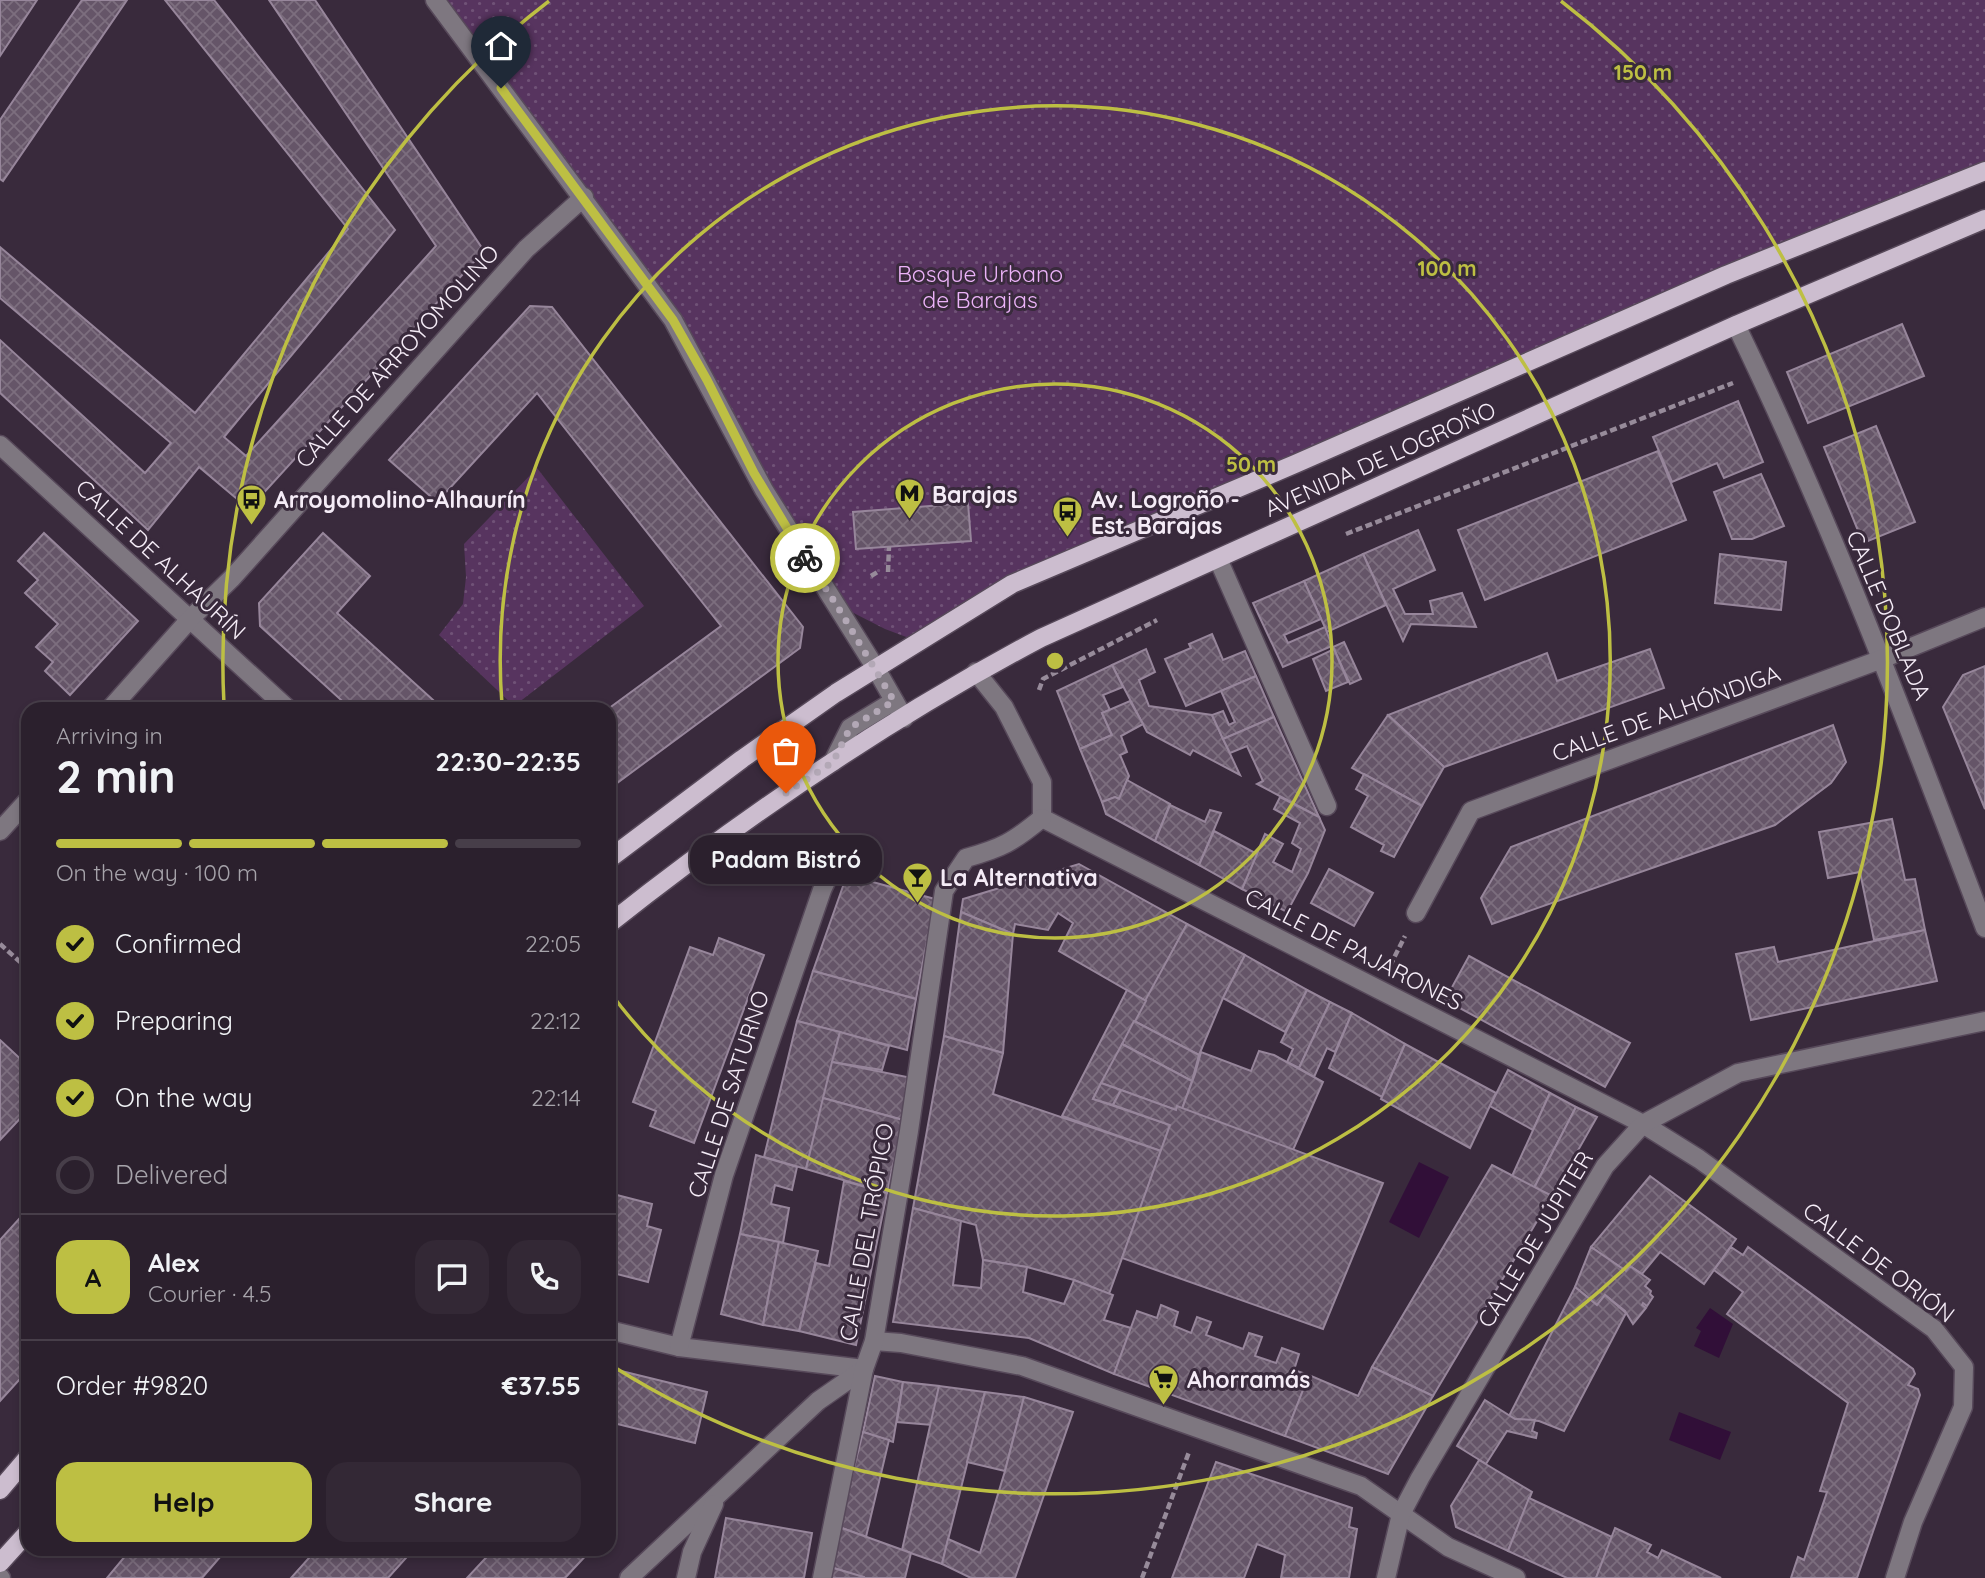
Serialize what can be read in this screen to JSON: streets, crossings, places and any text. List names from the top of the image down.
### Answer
{
  "streets": {
    "main road": ["AVENIDA DE LOGROÑO"],
    "street": [
      "CALLE DE ARROYOMOLINO",
      "CALLE DE ALHAURÍN",
      "CALLE DOBLADA",
      "CALLE DE ALHÓNDIGA",
      "CALLE DE PAJARONES",
      "CALLE DE SATURNO",
      "CALLE DEL TRÓPICO",
      "CALLE DE JÚPITER",
      "CALLE DE ORIÓN"
    ]
  },
  "crossings": [
    ["CALLE DE ARROYOMOLINO", "CALLE DE ALHAURÍN"],
    ["AVENIDA DE LOGROÑO", "CALLE DOBLADA"],
    ["CALLE DOBLADA", "CALLE DE ALHÓNDIGA"],
    ["CALLE DE PAJARONES", "CALLE DEL TRÓPICO"],
    ["CALLE DE PAJARONES", "CALLE DE JÚPITER"],
    ["CALLE DE PAJARONES", "CALLE DE ORIÓN"],
    ["CALLE DE JÚPITER", "CALLE DE ORIÓN"]
  ],
  "parks": ["Bosque Urbano de Barajas"],
  "places": {
    "metro station": ["Barajas"],
    "bus stop": ["Arroyomolino-Alhaurín", "Av. Logroño - Est. Barajas"],
    "other": ["Padam Bistró"],
    "bar": ["La Alternativa"],
    "supermarket": ["Ahorramás"]
  },
  "page": {
    "heading": ["2 min", "Arriving in", "22:30–22:35"],
    "panel": [
      "Alex",
      "Courier · 4.5",
      "Order #9820",
      "€37.55"
    ],
    "bar": "On the way · 100 m",
    "bubble": "Padam Bistró",
    "list": [
      ["Confirmed", "22:05"],
      ["Preparing", "22:12"],
      ["On the way", "22:14"],
      "Delivered"
    ],
    "round": "A",
    "buttons": ["Help", "Share"]
  },
  "rings": ["150 m", "100 m", "50 m"]
}
